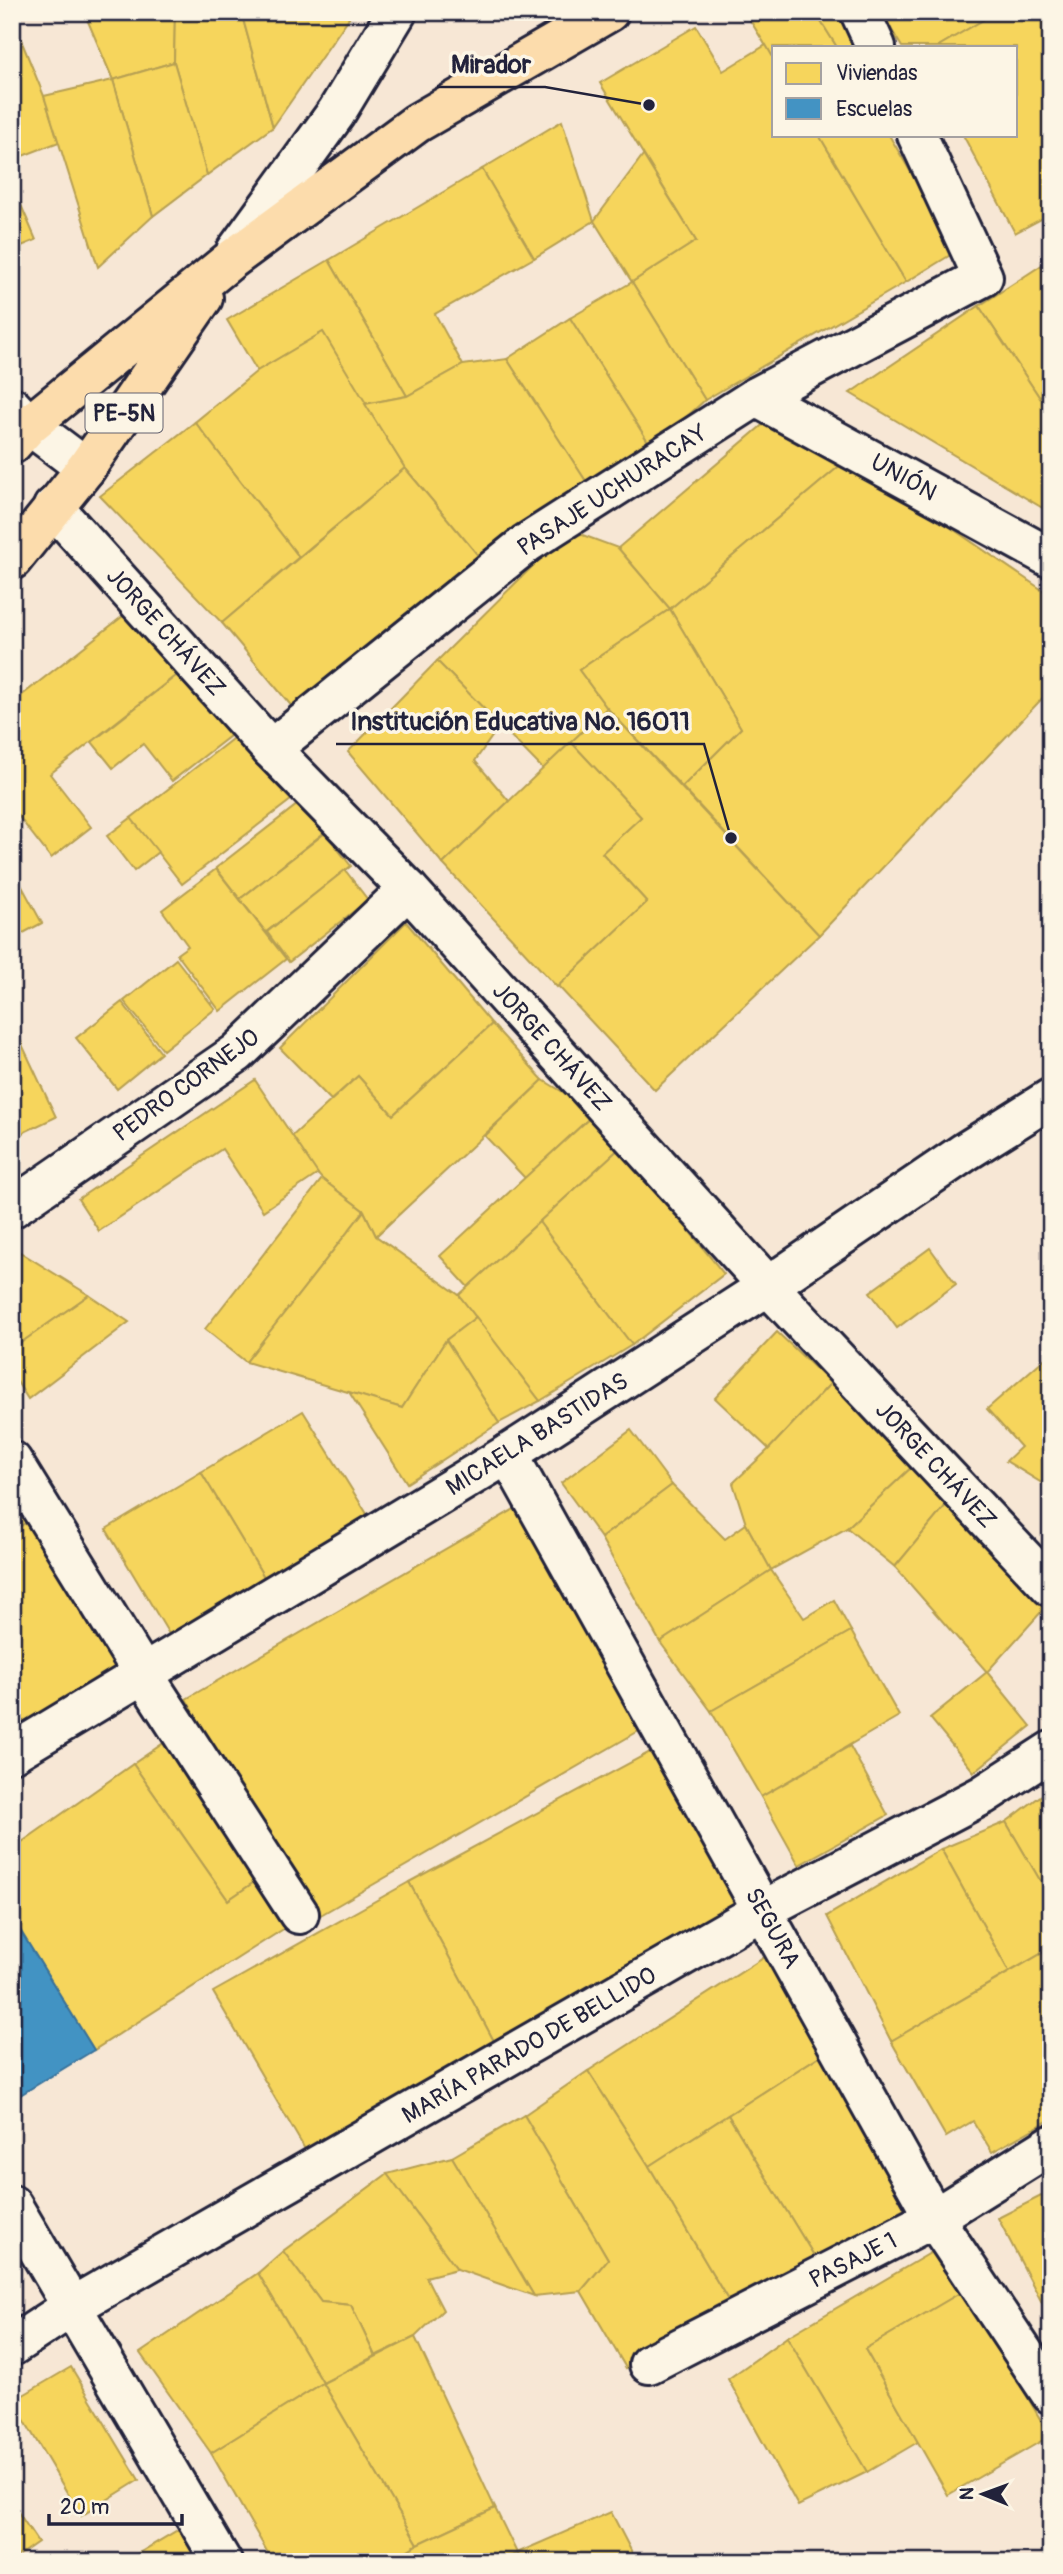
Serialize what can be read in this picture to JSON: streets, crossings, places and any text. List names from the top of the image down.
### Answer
{
  "streets": {
    "highway": ["PE-5N"],
    "street": [
      "UNIÓN",
      "PASAJE UCHURACAY",
      "JORGE CHÁVEZ",
      "PEDRO CORNEJO",
      "MICAELA BASTIDAS",
      "SEGURA",
      "MARÍA PARADO DE BELLIDO",
      "PASAJE 1"
    ]
  },
  "crossings": [
    ["PE-5N", "JORGE CHÁVEZ"],
    ["UNIÓN", "PASAJE UCHURACAY"],
    ["PASAJE UCHURACAY", "JORGE CHÁVEZ"],
    ["JORGE CHÁVEZ", "PEDRO CORNEJO"],
    ["JORGE CHÁVEZ", "MICAELA BASTIDAS"],
    ["MICAELA BASTIDAS", "SEGURA"],
    ["SEGURA", "MARÍA PARADO DE BELLIDO"],
    ["SEGURA", "PASAJE 1"]
  ],
  "places": ["Mirador", "Institución Educativa No. 16011"],
  "legend": ["Viviendas", "Escuelas"],
  "scale_bar": "20 m",
  "north": "left"
}
